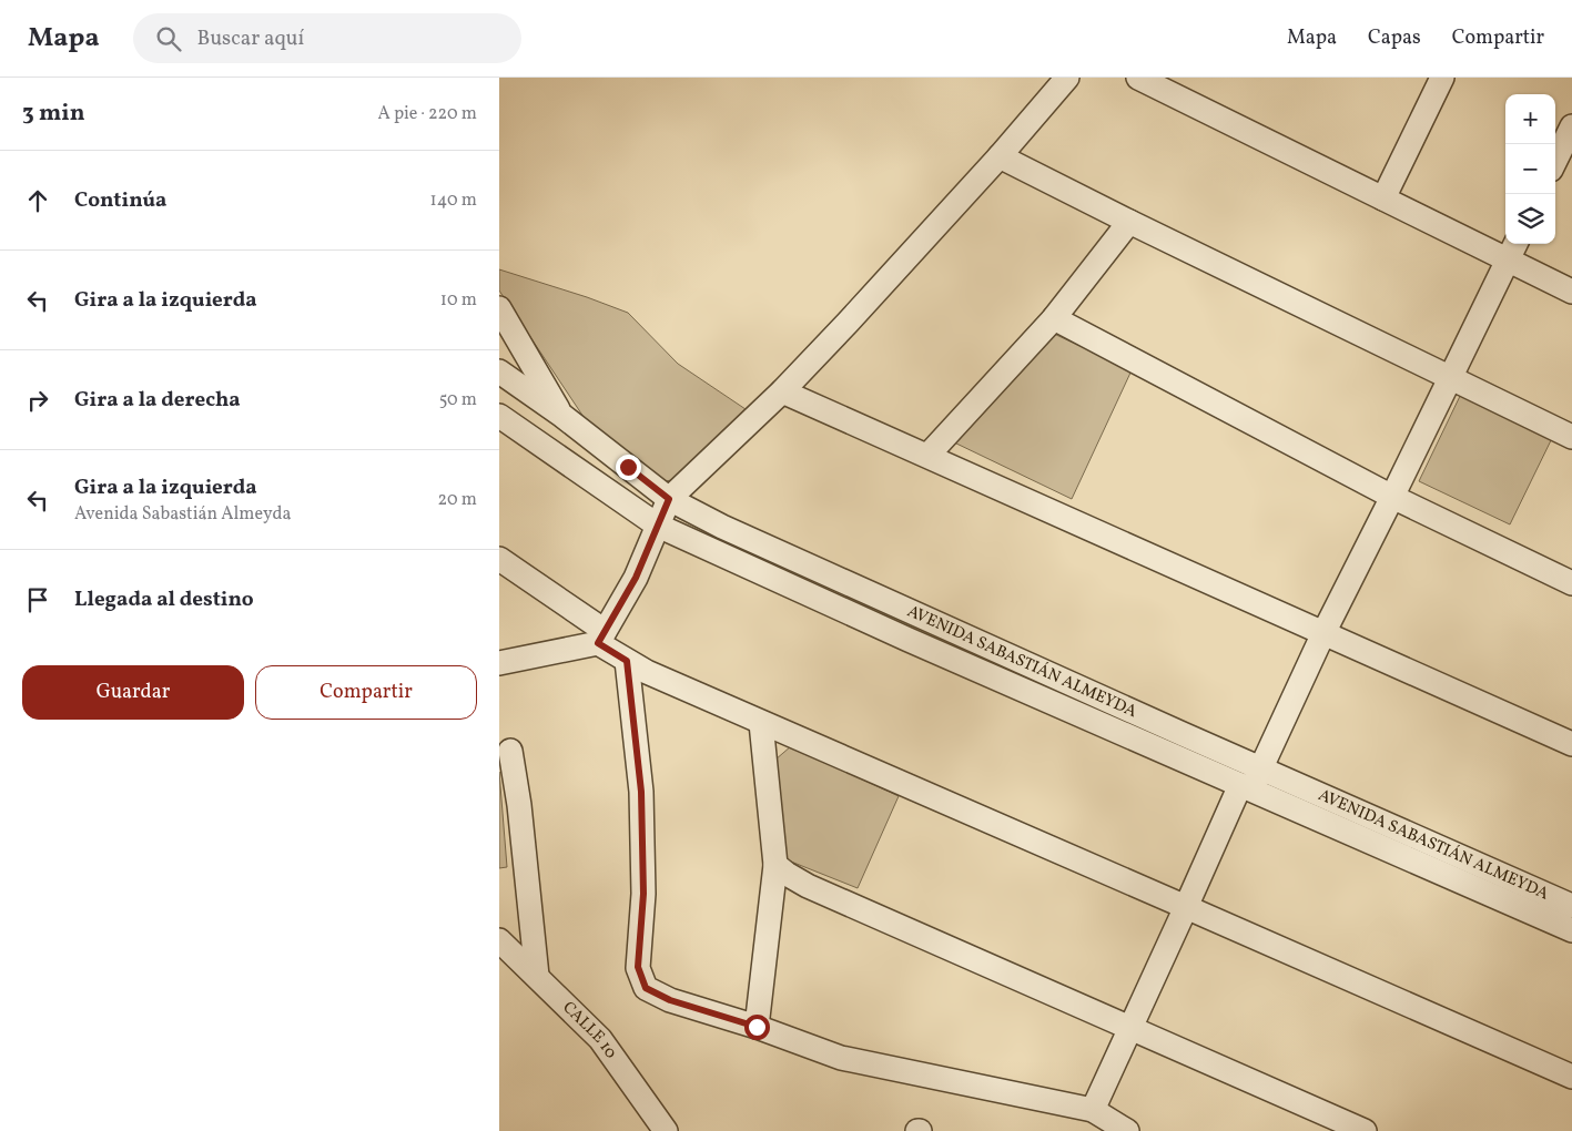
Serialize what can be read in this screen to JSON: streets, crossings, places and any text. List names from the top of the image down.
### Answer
{
  "streets": {
    "street": ["AVENIDA SABASTIÁN ALMEYDA", "CALLE 10"]
  },
  "page": {
    "header": "Mapa",
    "search": "Buscar aquí",
    "nav": ["Mapa", "Capas", "Compartir"],
    "heading": ["3 min", "A pie · 220 m"],
    "map_buttons": ["+", "−"],
    "list": [
      ["Continúa", "140 m"],
      ["Gira a la izquierda", "10 m"],
      ["Gira a la derecha", "50 m"],
      ["Gira a la izquierda", "Avenida Sabastián Almeyda", "20 m"],
      "Llegada al destino"
    ],
    "buttons": ["Guardar", "Compartir"]
  }
}
